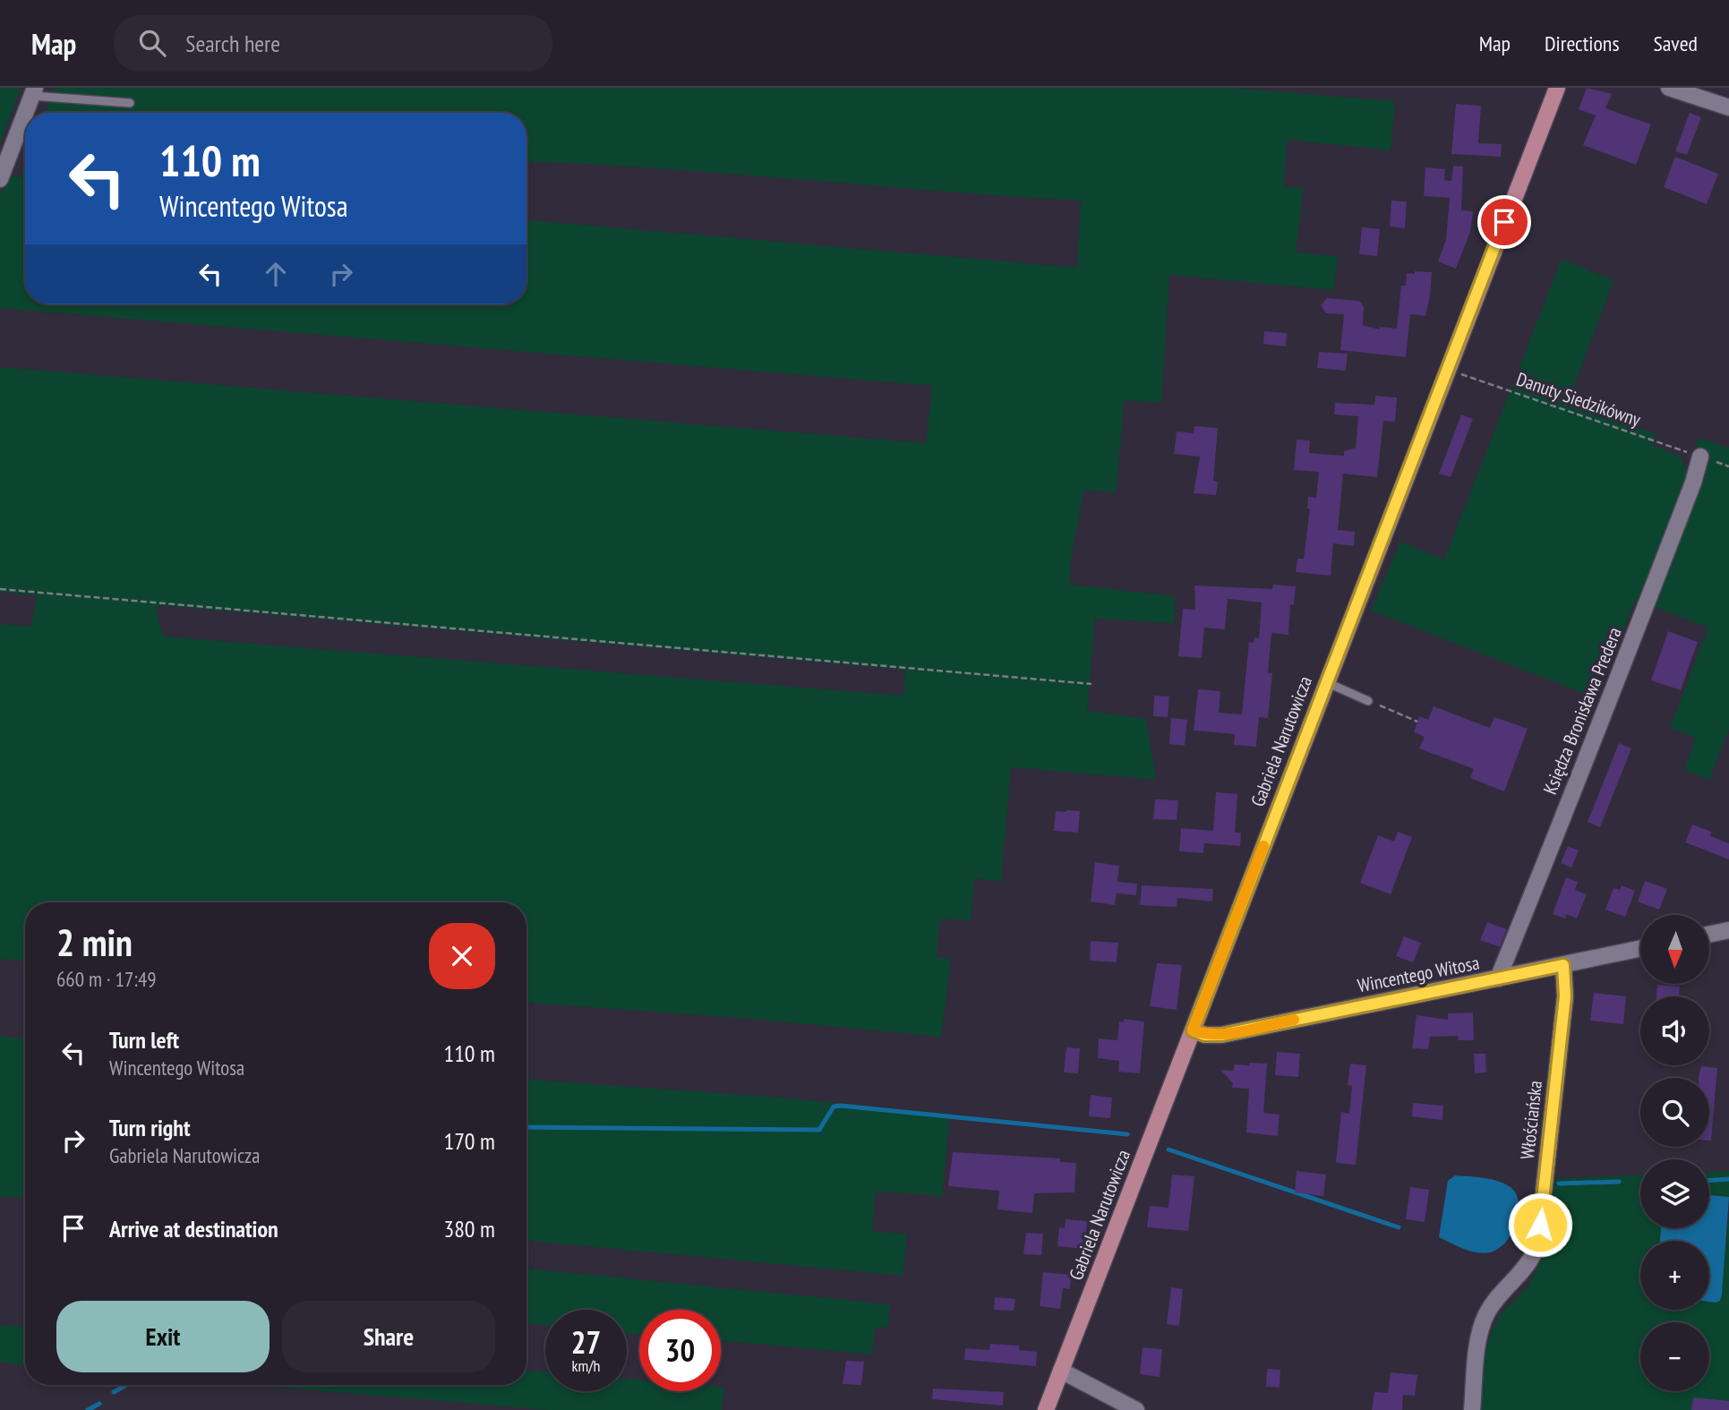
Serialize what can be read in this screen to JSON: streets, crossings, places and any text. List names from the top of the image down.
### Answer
{
  "streets": {
    "main road": ["Gabriela Narutowicza"],
    "street": ["Księdza Bronisława Predera", "Wincentego Witosa", "Włościańska"],
    "path": ["Danuty Siedzikówny"]
  },
  "crossings": [
    ["Danuty Siedzikówny", "Księdza Bronisława Predera"],
    ["Danuty Siedzikówny", "Gabriela Narutowicza"],
    ["Księdza Bronisława Predera", "Wincentego Witosa"],
    ["Gabriela Narutowicza", "Wincentego Witosa"],
    ["Wincentego Witosa", "Włościańska"]
  ],
  "north": "bottom",
  "page": {
    "header": "Map",
    "search": "Search here",
    "nav": ["Map", "Directions", "Saved"],
    "turn": ["110 m", "Wincentego Witosa"],
    "heading": ["2 min", "660 m · 17:49"],
    "map_buttons": ["+", "−"],
    "list": [
      {
        "name": "Turn left",
        "note": "Wincentego Witosa",
        "value": "110 m"
      },
      {
        "name": "Turn right",
        "note": "Gabriela Narutowicza",
        "value": "170 m"
      },
      {
        "name": "Arrive at destination",
        "value": "380 m"
      }
    ],
    "buttons": ["Exit", "Share"],
    "speed": "27 km/h",
    "limit": "30"
  }
}
